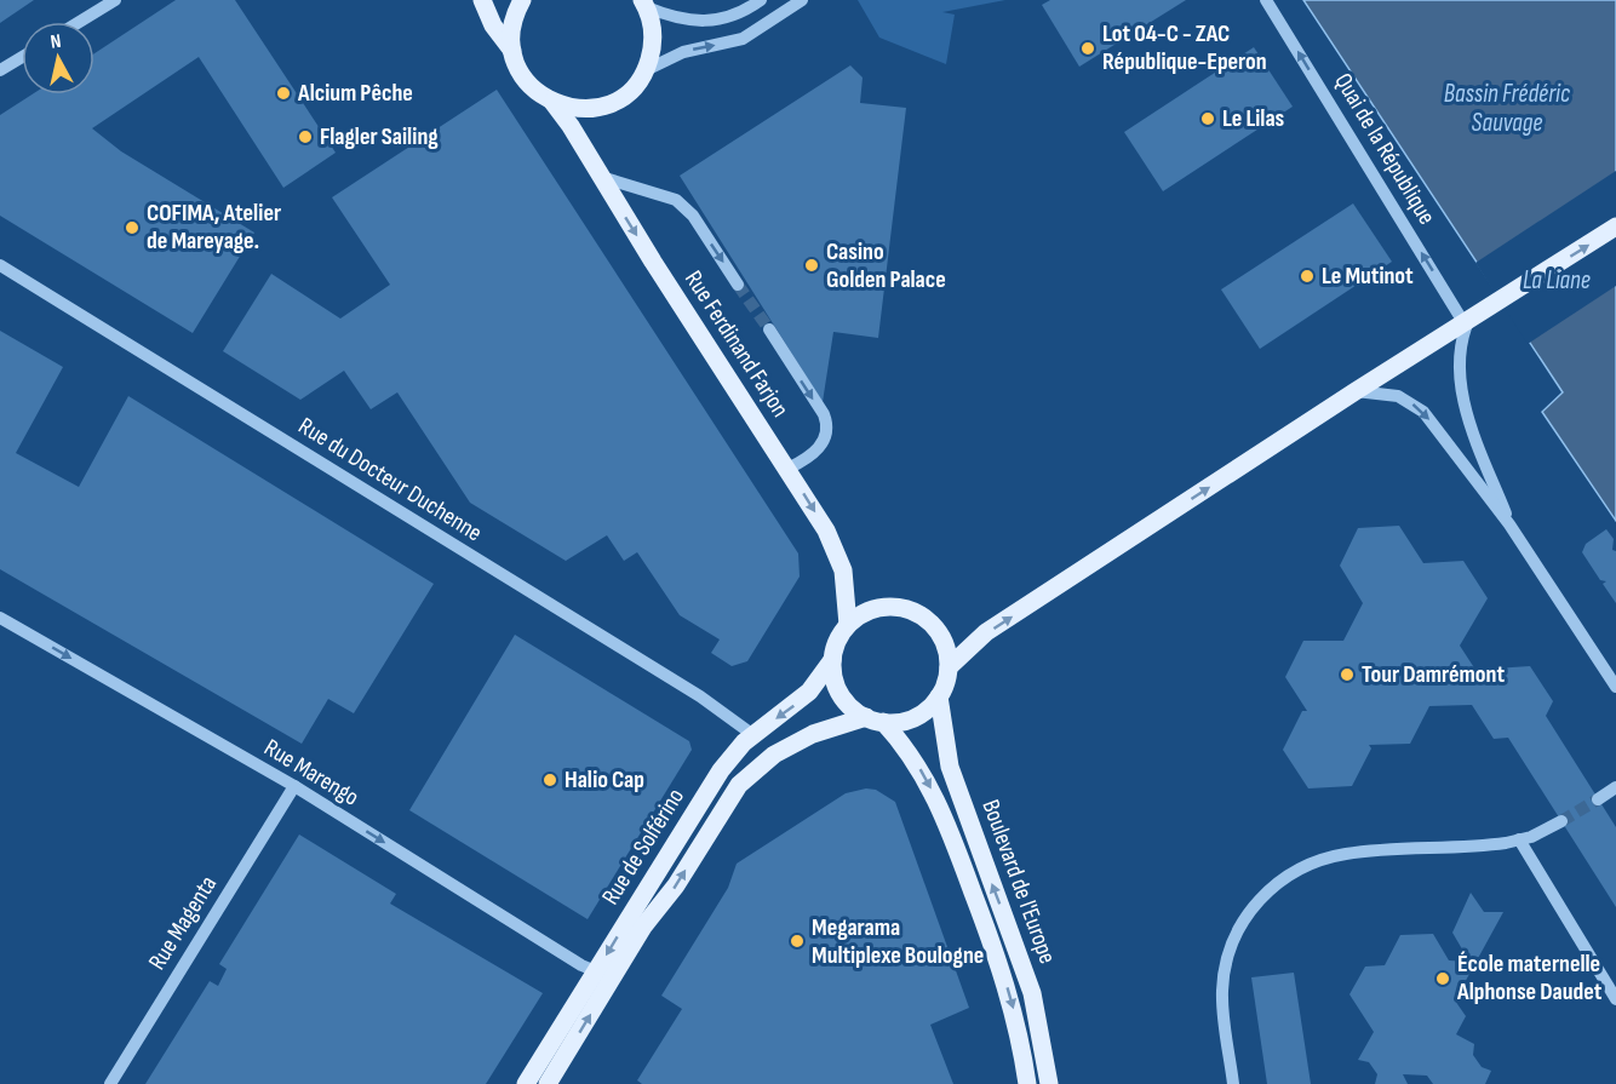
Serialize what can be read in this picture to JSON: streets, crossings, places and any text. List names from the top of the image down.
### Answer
{
  "streets": {
    "main road": ["Rue Ferdinand Farjon", "Rue de Solférino", "Boulevard de l'Europe"],
    "street": [
      "Quai de la République",
      "Rue du Docteur Duchenne",
      "Rue Marengo",
      "Rue Magenta"
    ]
  },
  "crossings": [
    ["Rue Ferdinand Farjon", "Rue de Solférino"],
    ["Rue Ferdinand Farjon", "Boulevard de l'Europe"],
    ["Rue du Docteur Duchenne", "Rue de Solférino"],
    ["Rue Marengo", "Rue de Solférino"],
    ["Rue Marengo", "Rue Magenta"],
    ["Rue de Solférino", "Boulevard de l'Europe"]
  ],
  "one_way": ["Quai de la République", "Rue Ferdinand Farjon", "Rue Marengo"],
  "water": ["Bassin Frédéric Sauvage", "La Liane"],
  "places": [
    "Lot 04-C - ZAC République-Eperon",
    "Alcium Pêche",
    "Le Lilas",
    "Flagler Sailing",
    "COFIMA, Atelier de Mareyage.",
    "Casino Golden Palace",
    "Le Mutinot",
    "Tour Damrémont",
    "Halio Cap",
    "Megarama Multiplexe Boulogne",
    "École maternelle Alphonse Daudet"
  ],
  "north": "top"
}
